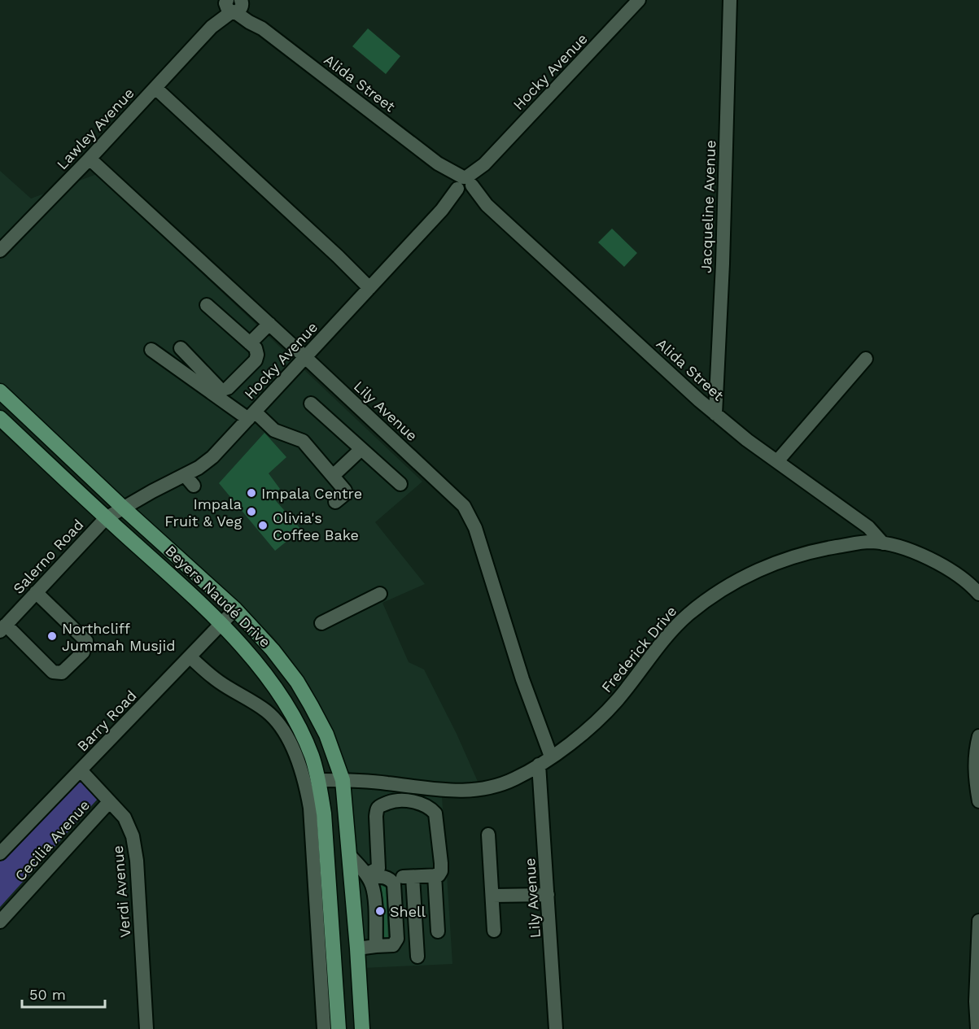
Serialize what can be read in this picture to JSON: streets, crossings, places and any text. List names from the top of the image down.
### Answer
{
  "streets": {
    "main road": ["Beyers Naudé Drive"],
    "street": [
      "Hocky Avenue",
      "Alida Street",
      "Lawley Avenue",
      "Jacqueline Avenue",
      "Lily Avenue",
      "Salerno Road",
      "Frederick Drive",
      "Barry Road",
      "Cecilia Avenue",
      "Verdi Avenue"
    ]
  },
  "crossings": [
    ["Hocky Avenue", "Alida Street"],
    ["Hocky Avenue", "Lily Avenue"],
    ["Hocky Avenue", "Salerno Road"],
    ["Hocky Avenue", "Beyers Naudé Drive"],
    ["Alida Street", "Lawley Avenue"],
    ["Alida Street", "Jacqueline Avenue"],
    ["Alida Street", "Frederick Drive"],
    ["Lawley Avenue", "Lily Avenue"],
    ["Lily Avenue", "Frederick Drive"],
    ["Salerno Road", "Beyers Naudé Drive"],
    ["Beyers Naudé Drive", "Frederick Drive"],
    ["Beyers Naudé Drive", "Barry Road"],
    ["Barry Road", "Verdi Avenue"],
    ["Cecilia Avenue", "Verdi Avenue"]
  ],
  "places": [
    "Impala Centre",
    "Impala Fruit & Veg",
    "Olivia's Coffee Bake",
    "Northcliff Jummah Musjid",
    "Shell"
  ],
  "scale_bar": "50 m"
}
